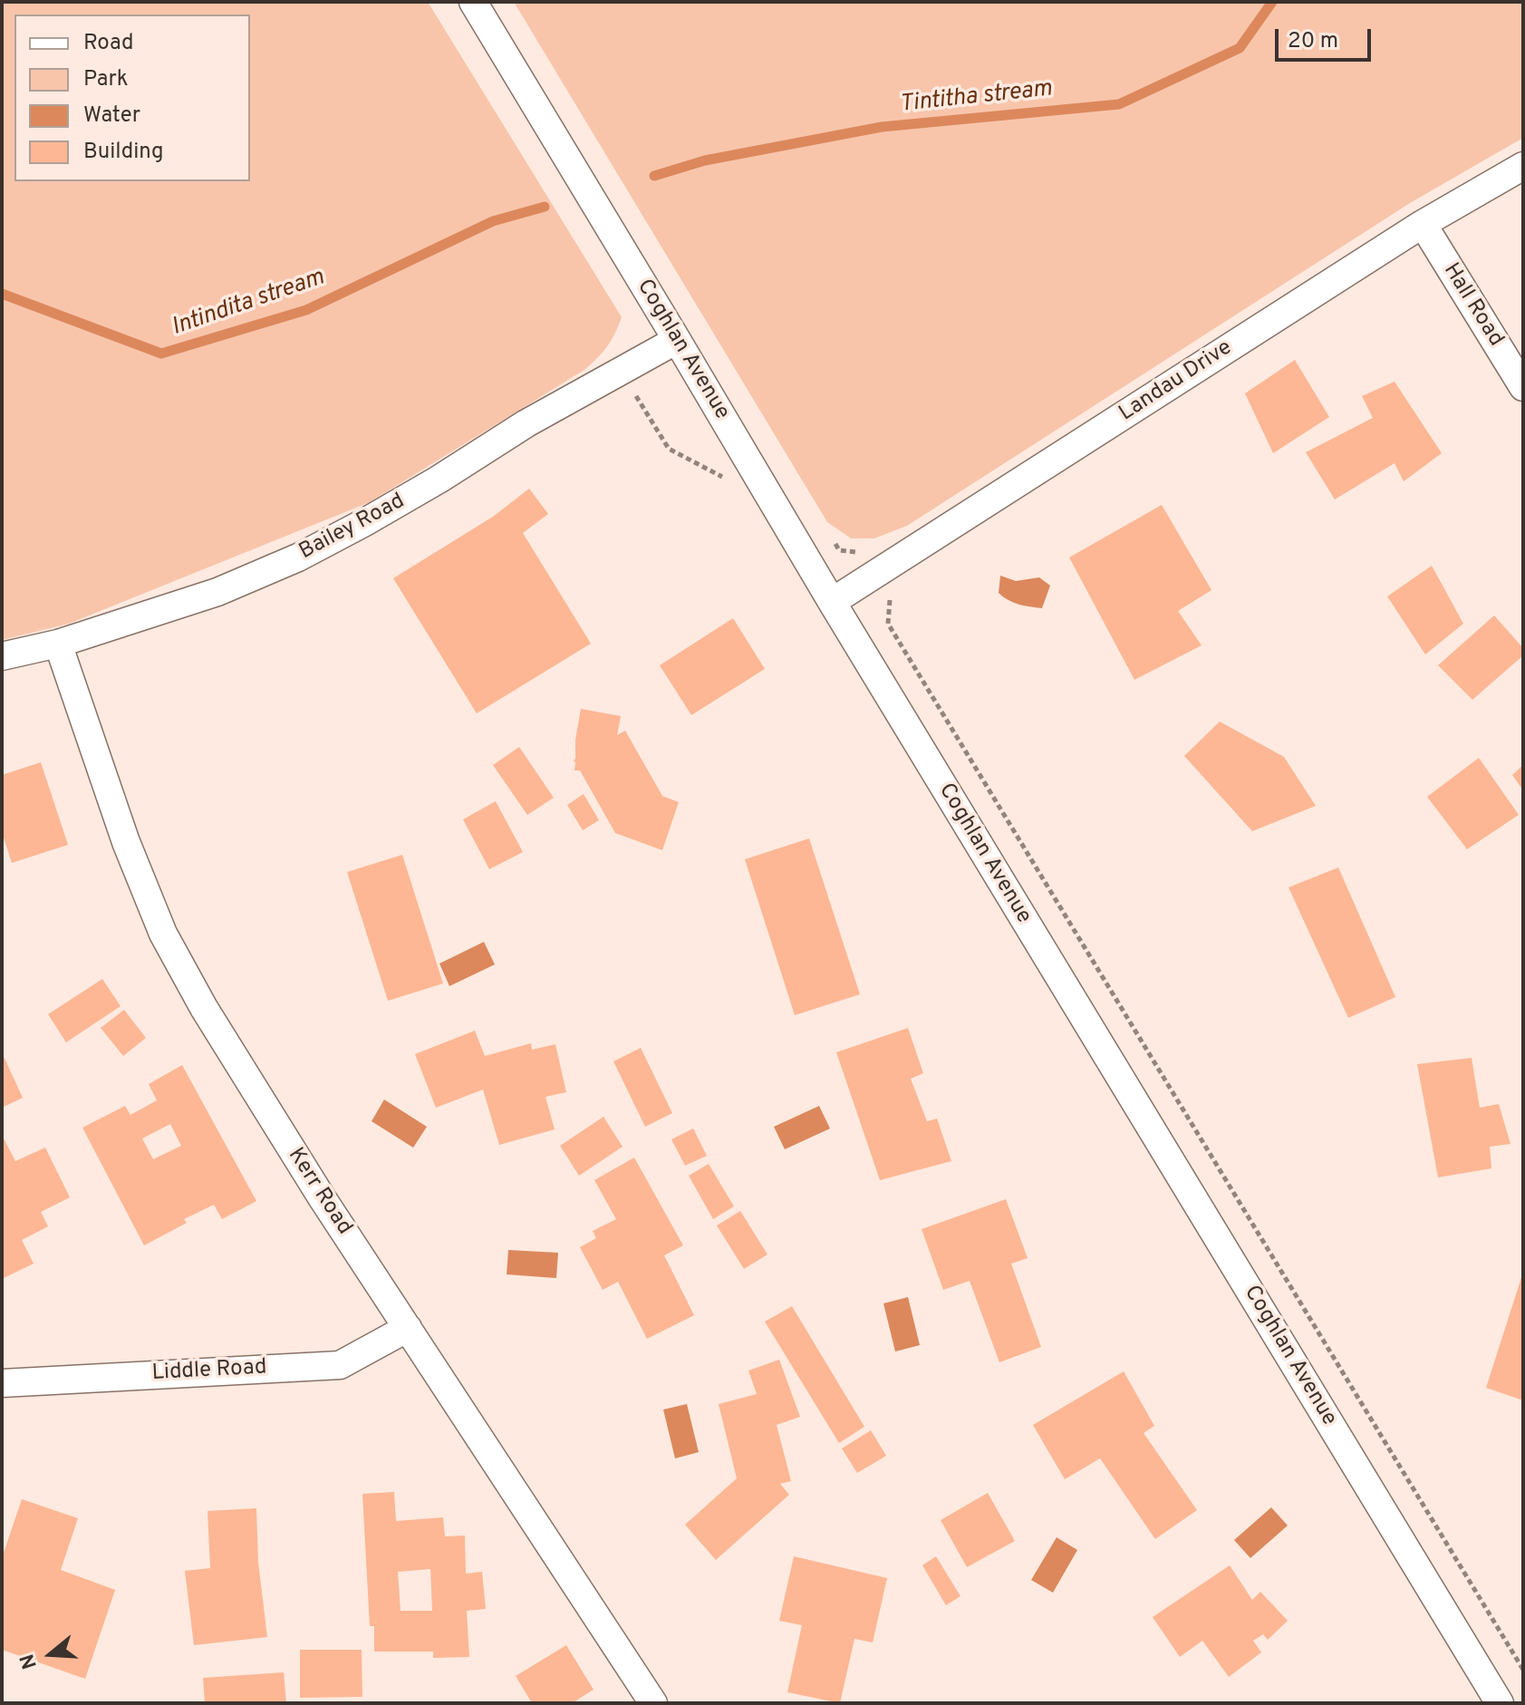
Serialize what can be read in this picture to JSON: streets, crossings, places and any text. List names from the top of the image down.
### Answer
{
  "streets": {
    "street": [
      "Hall Road",
      "Coghlan Avenue",
      "Landau Drive",
      "Bailey Road",
      "Kerr Road",
      "Liddle Road"
    ]
  },
  "crossings": [
    ["Hall Road", "Landau Drive"],
    ["Coghlan Avenue", "Landau Drive"],
    ["Coghlan Avenue", "Bailey Road"],
    ["Bailey Road", "Kerr Road"],
    ["Kerr Road", "Liddle Road"]
  ],
  "water": ["Tintitha stream", "Intindita stream"],
  "legend": [
    "Road",
    "Park",
    "Water",
    "Building"
  ],
  "scale_bar": "20 m",
  "north": "left"
}
